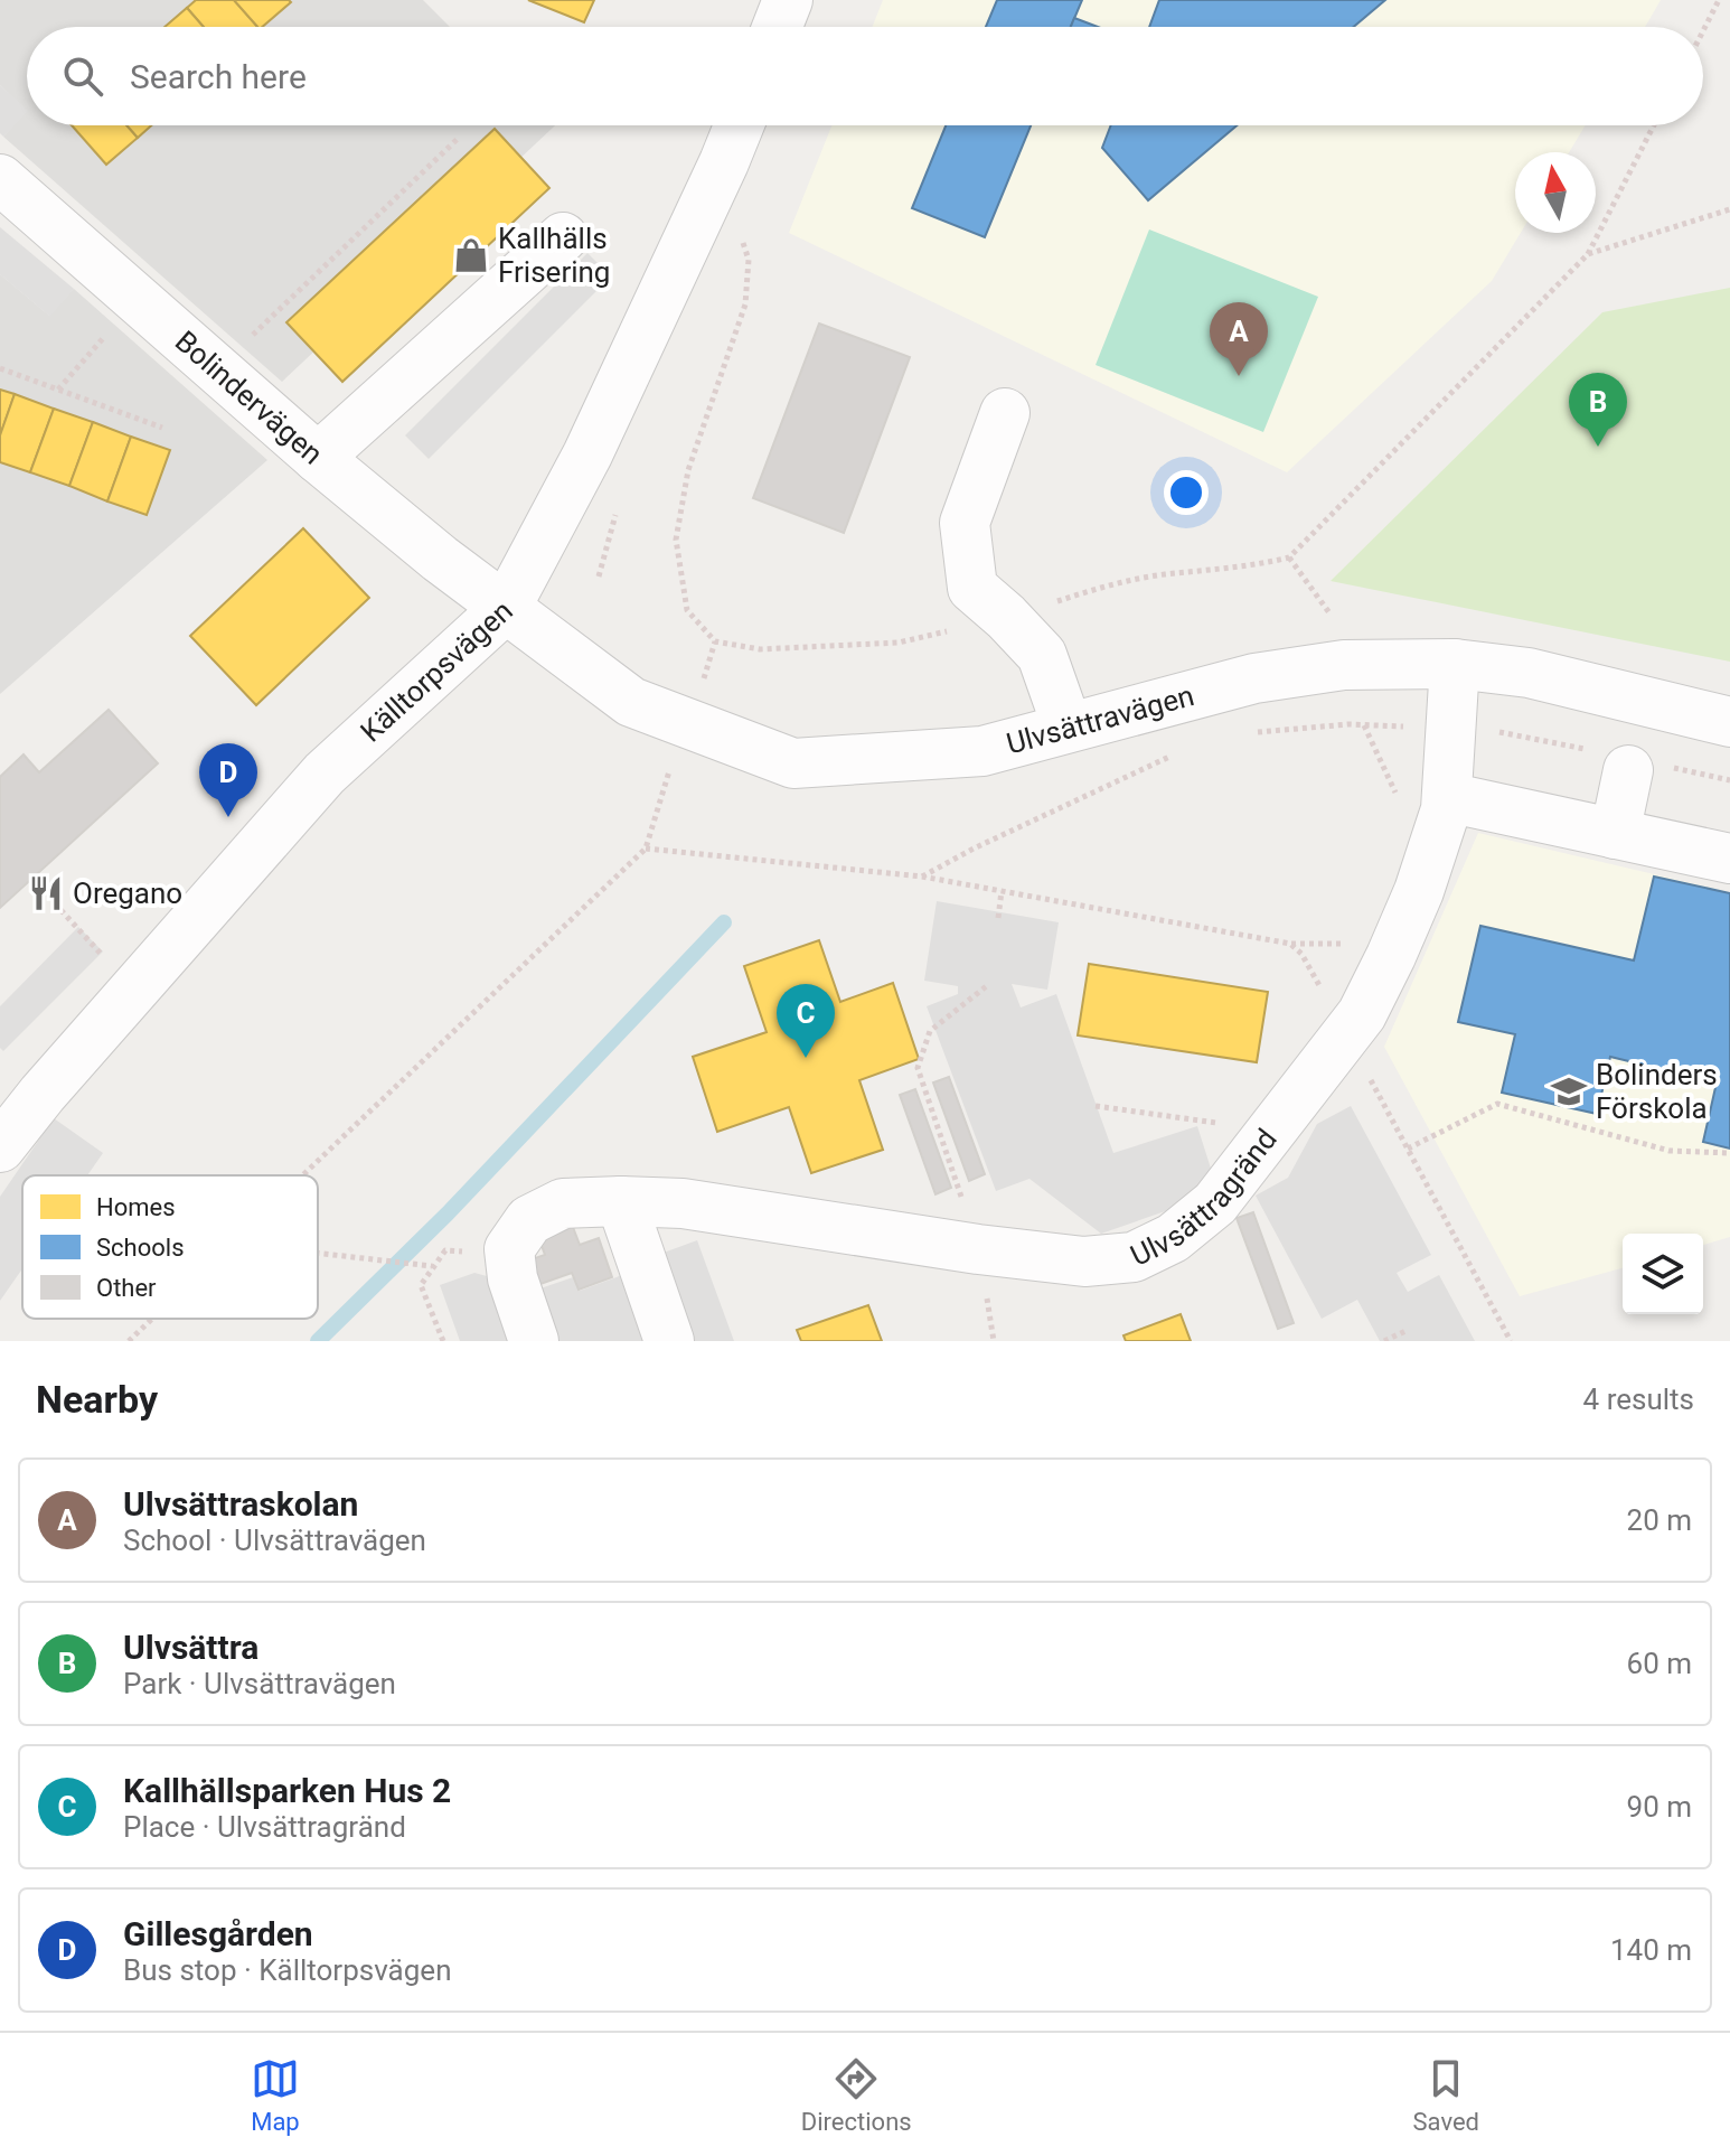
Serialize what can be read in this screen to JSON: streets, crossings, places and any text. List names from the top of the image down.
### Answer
{
  "streets": {
    "street": [
      "Bolindervägen",
      "Källtorpsvägen",
      "Ulvsättravägen",
      "Ulvsättragränd"
    ]
  },
  "crossings": [
    ["Bolindervägen", "Källtorpsvägen"],
    ["Bolindervägen", "Ulvsättravägen"],
    ["Källtorpsvägen", "Ulvsättravägen"],
    ["Ulvsättravägen", "Ulvsättragränd"]
  ],
  "places": {
    "shop": ["Kallhälls Frisering"],
    "restaurant": ["Oregano"],
    "school or university": ["Bolinders Förskola"]
  },
  "legend": ["Homes", "Schools", "Other"],
  "north": "top",
  "page": {
    "search": "Search here",
    "pins": [
      "A",
      "B",
      "D",
      "C"
    ],
    "heading": ["Nearby", "4 results"],
    "list": [
      {
        "mark": "A",
        "name": "Ulvsättraskolan",
        "note": "School · Ulvsättravägen",
        "value": "20 m"
      },
      {
        "mark": "B",
        "name": "Ulvsättra",
        "note": "Park · Ulvsättravägen",
        "value": "60 m"
      },
      {
        "mark": "C",
        "name": "Kallhällsparken Hus 2",
        "note": "Place · Ulvsättragränd",
        "value": "90 m"
      },
      {
        "mark": "D",
        "name": "Gillesgården",
        "note": "Bus stop · Källtorpsvägen",
        "value": "140 m"
      }
    ],
    "nav": ["Map", "Directions", "Saved"]
  }
}
